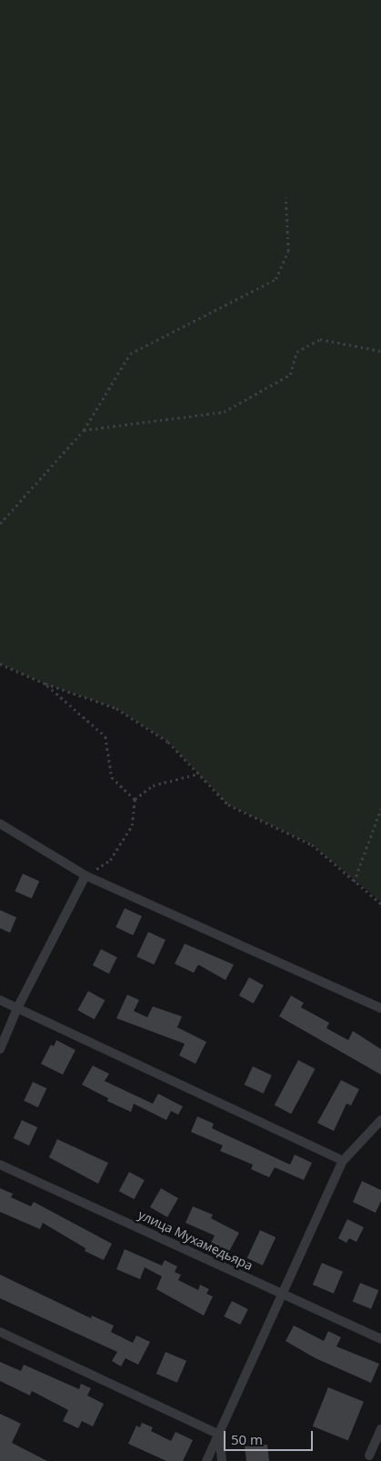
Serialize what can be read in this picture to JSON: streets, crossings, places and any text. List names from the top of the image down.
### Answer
{
  "streets": {
    "street": ["улица Мухамедьяра"]
  },
  "scale_bar": "50 m"
}
